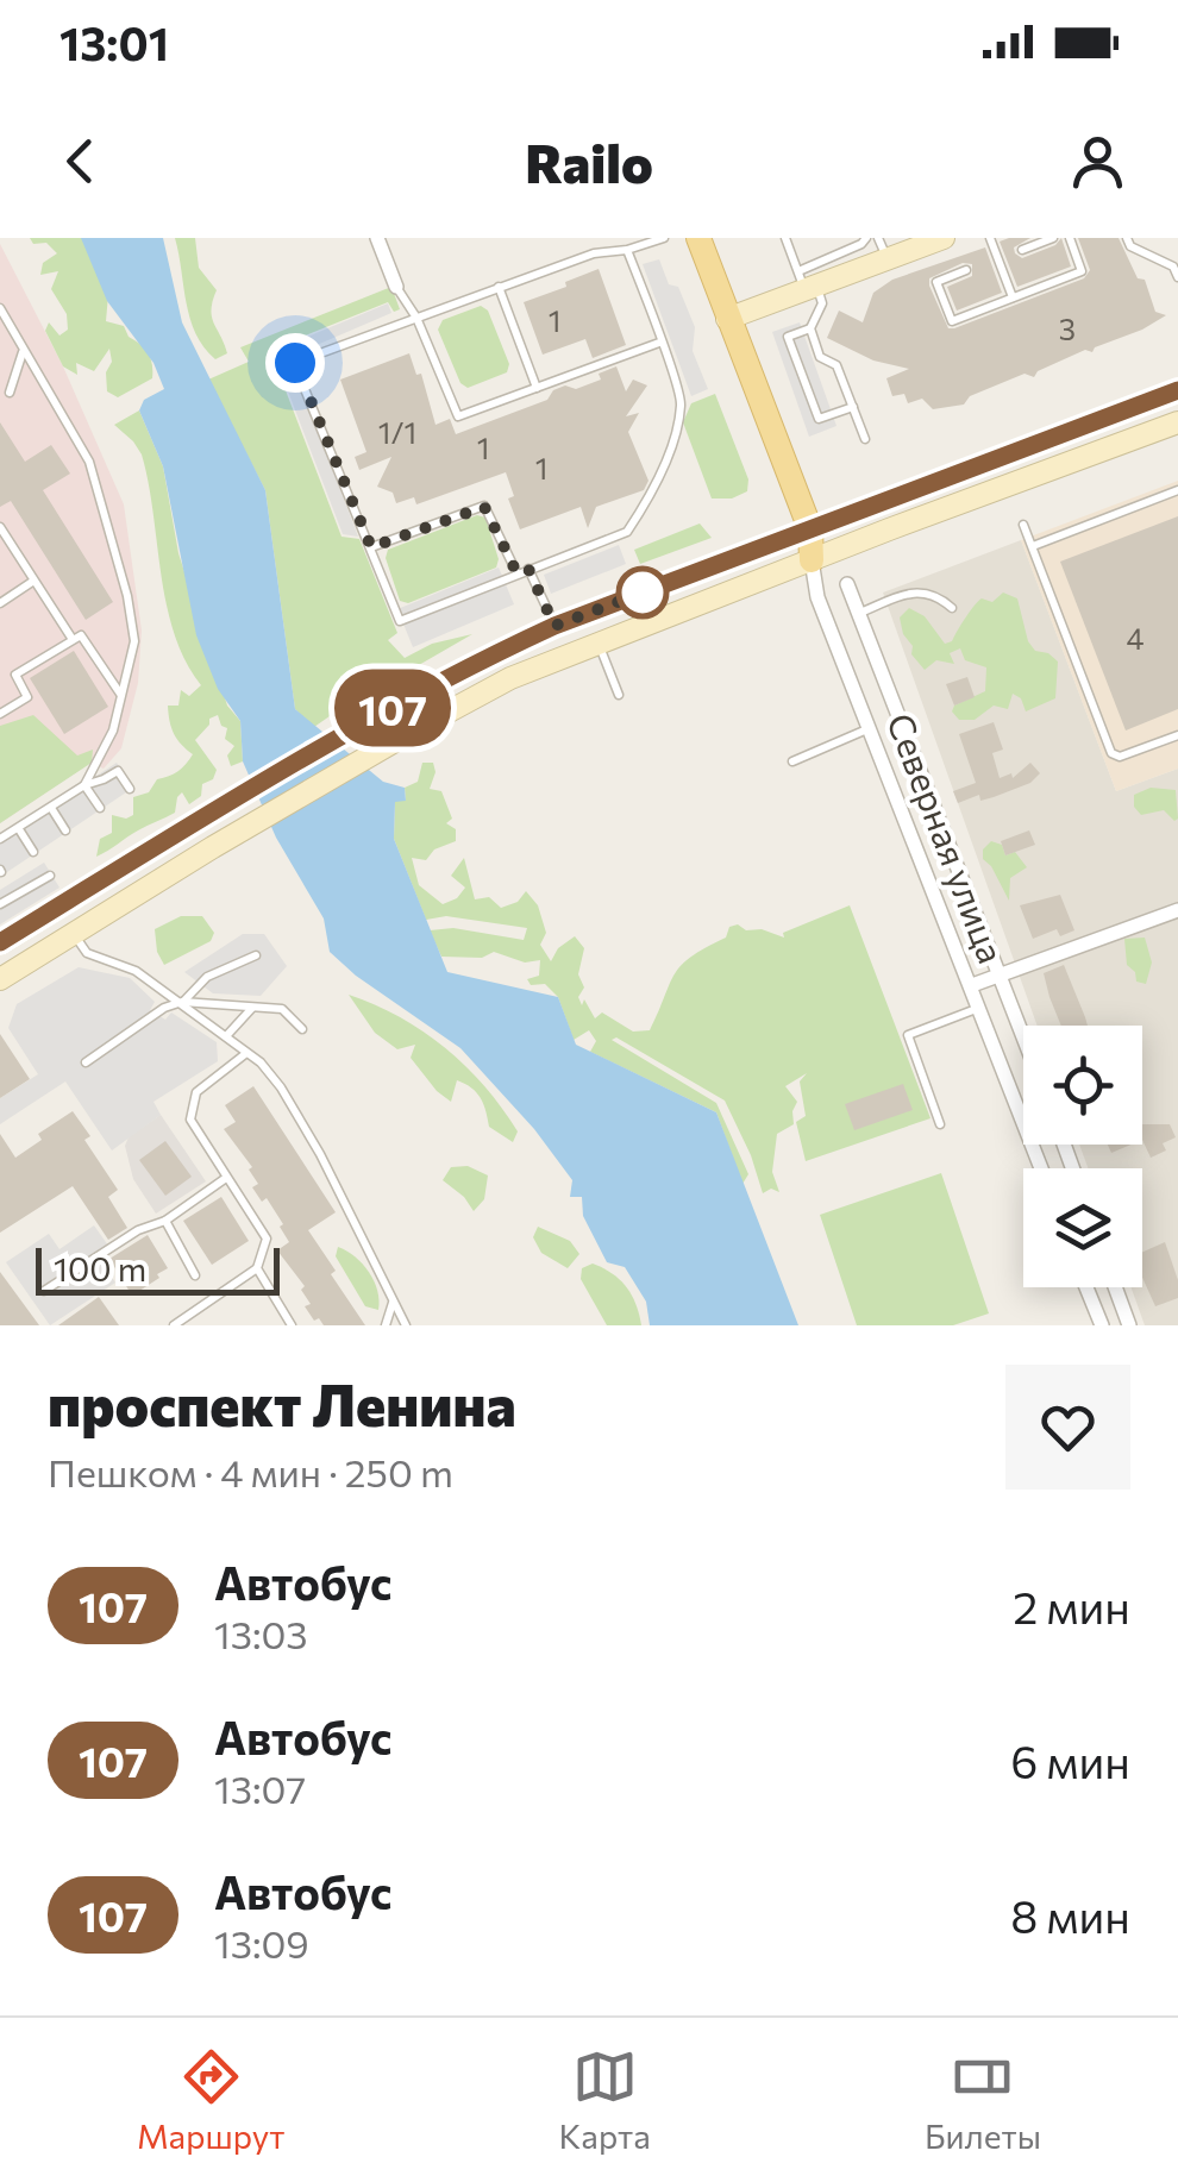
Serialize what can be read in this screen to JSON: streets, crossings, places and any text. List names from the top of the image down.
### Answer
{
  "streets": {
    "street": ["Северная улица"]
  },
  "lines": ["bus line 107"],
  "house_numbers": [
    "1",
    "3",
    "1/1",
    "1",
    "1",
    "4"
  ],
  "scale_bar": "100 m",
  "page": {
    "status": "13:01",
    "header": "Railo",
    "on_map": "107",
    "scale": "100 m",
    "heading": ["проспект Ленина", "Пешком · 4 мин · 250 m"],
    "list": [
      {
        "mark": "107",
        "name": "Автобус",
        "note": "13:03",
        "value": "2 мин"
      },
      {
        "mark": "107",
        "name": "Автобус",
        "note": "13:07",
        "value": "6 мин"
      },
      {
        "mark": "107",
        "name": "Автобус",
        "note": "13:09",
        "value": "8 мин"
      }
    ],
    "tabs": ["Маршрут", "Карта", "Билеты"]
  }
}
